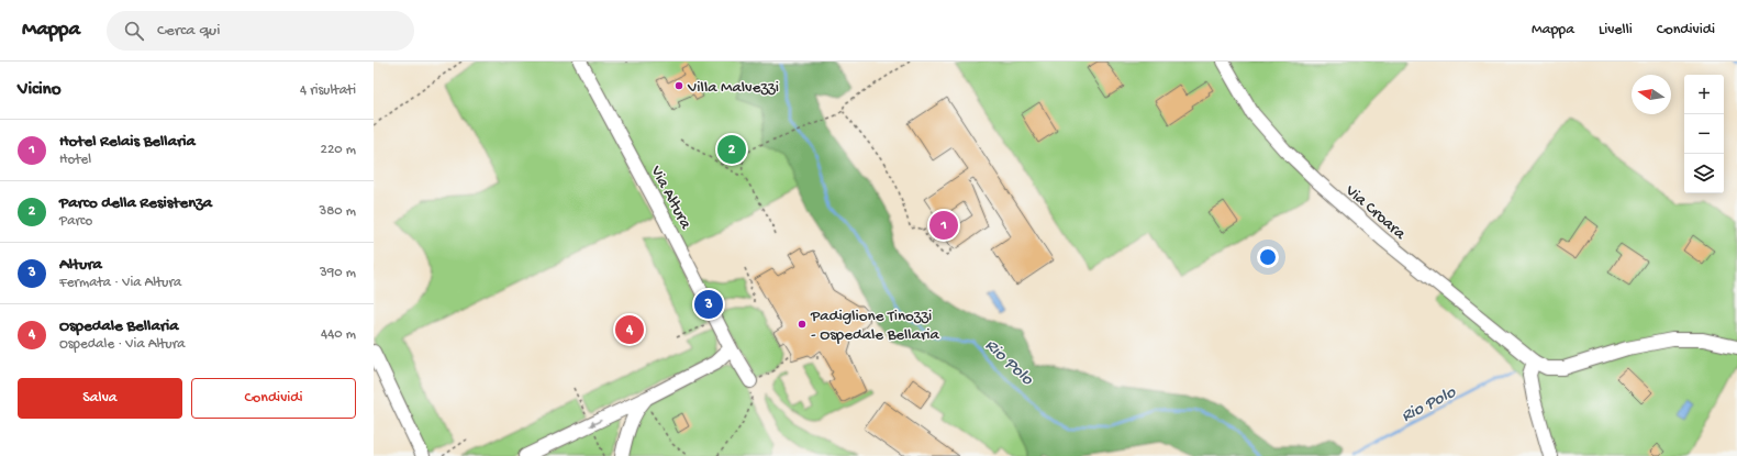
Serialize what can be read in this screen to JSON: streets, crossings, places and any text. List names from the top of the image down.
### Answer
{
  "streets": {
    "street": ["Via Altura", "Via Croara"]
  },
  "water": ["Rio Polo"],
  "places": ["Villa Malvezzi", "Padiglione Tinozzi - Ospedale Bellaria"],
  "north": "left",
  "page": {
    "header": "Mappa",
    "search": "Cerca qui",
    "nav": ["Mappa", "Livelli", "Condividi"],
    "heading": ["Vicino", "4 risultati"],
    "map_buttons": ["+", "−"],
    "list": [
      {
        "mark": "1",
        "name": "Hotel Relais Bellaria",
        "note": "Hotel",
        "value": "220 m"
      },
      {
        "mark": "2",
        "name": "Parco della Resistenza",
        "note": "Parco",
        "value": "380 m"
      },
      {
        "mark": "3",
        "name": "Altura",
        "note": "Fermata · Via Altura",
        "value": "390 m"
      },
      {
        "mark": "4",
        "name": "Ospedale Bellaria",
        "note": "Ospedale · Via Altura",
        "value": "440 m"
      }
    ],
    "pins": [
      "2",
      "1",
      "3",
      "4"
    ],
    "buttons": ["Salva", "Condividi"]
  }
}
